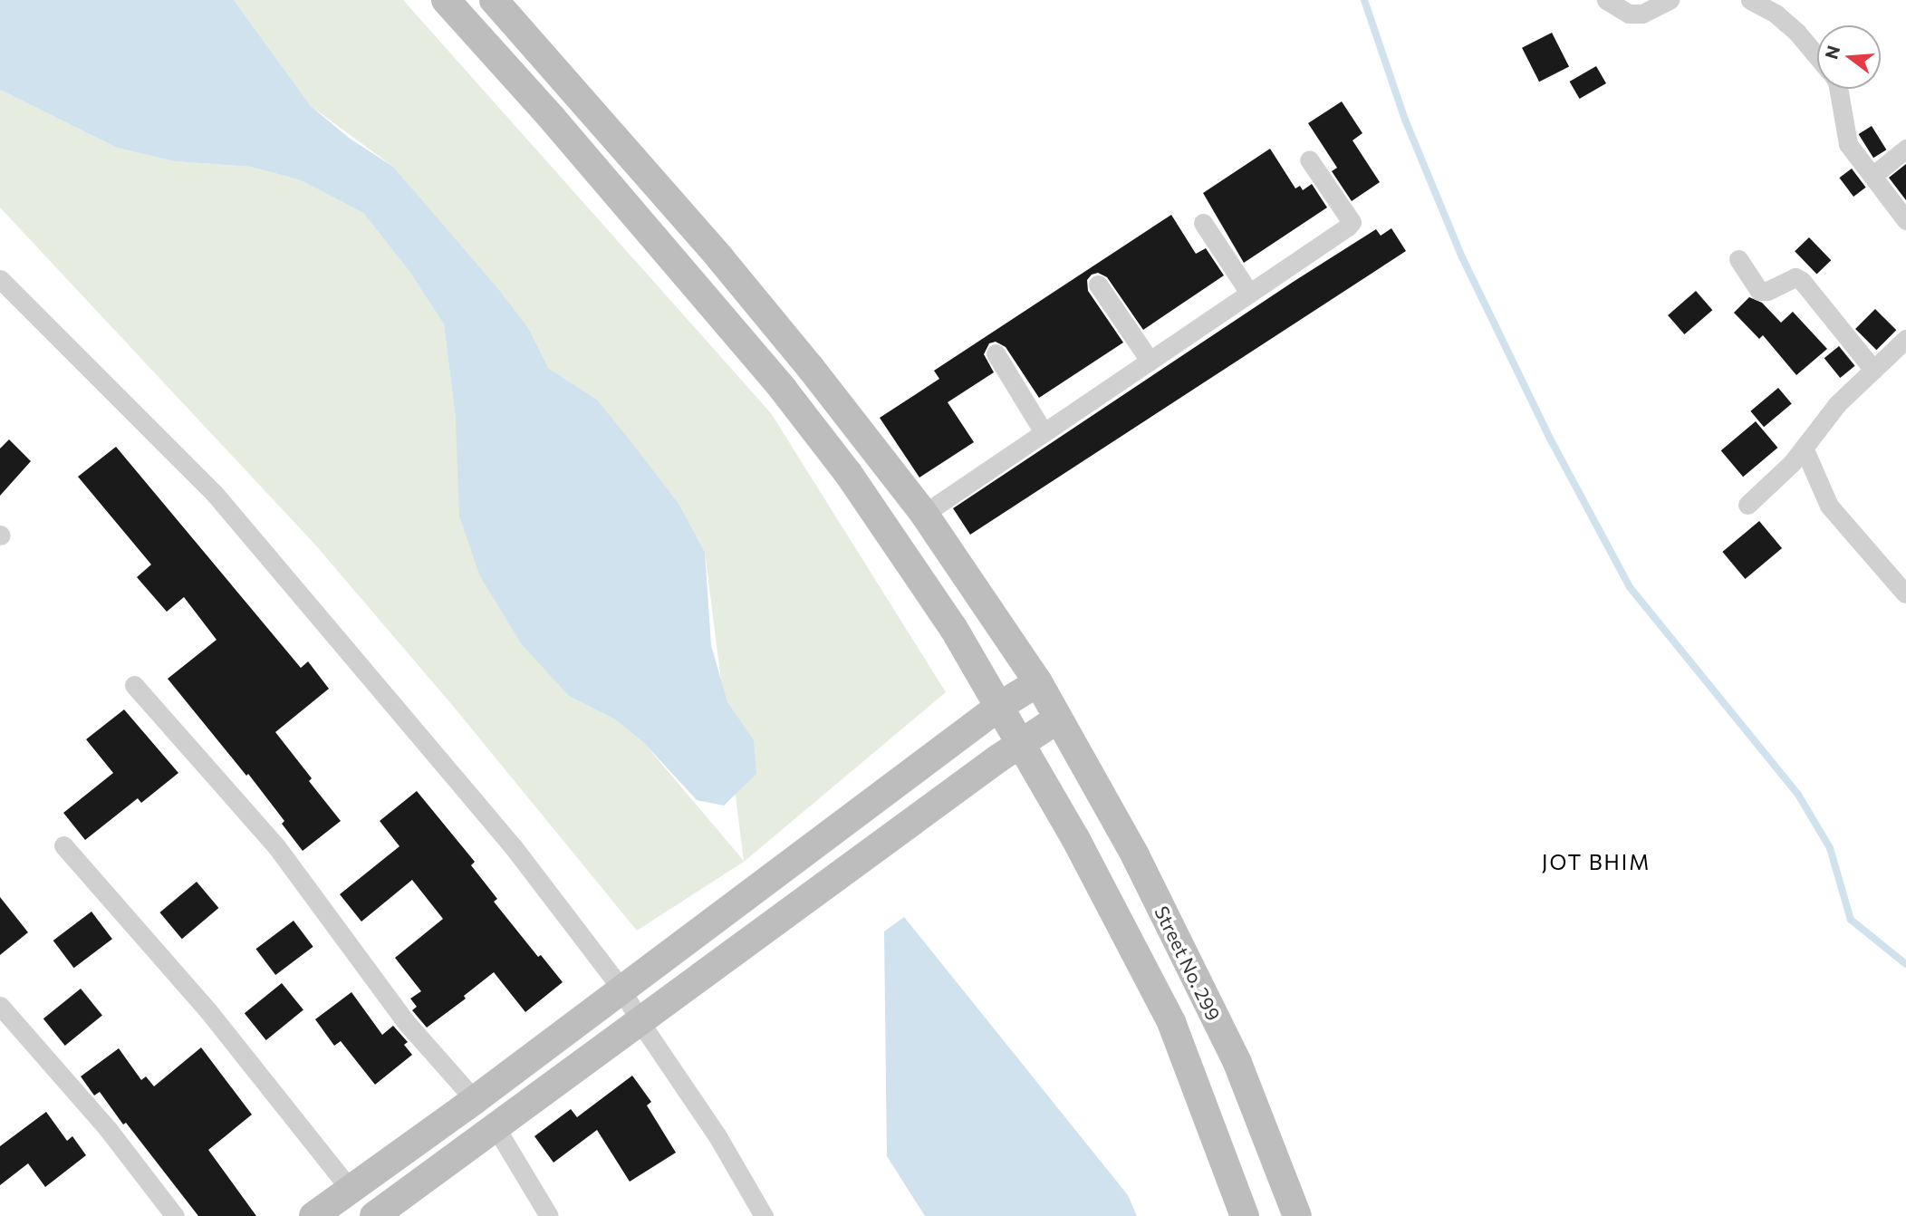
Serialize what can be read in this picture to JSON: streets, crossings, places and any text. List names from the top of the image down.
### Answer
{
  "streets": {
    "street": ["Street No. 299"]
  },
  "districts": ["JOT BHIM"],
  "north": "left"
}
